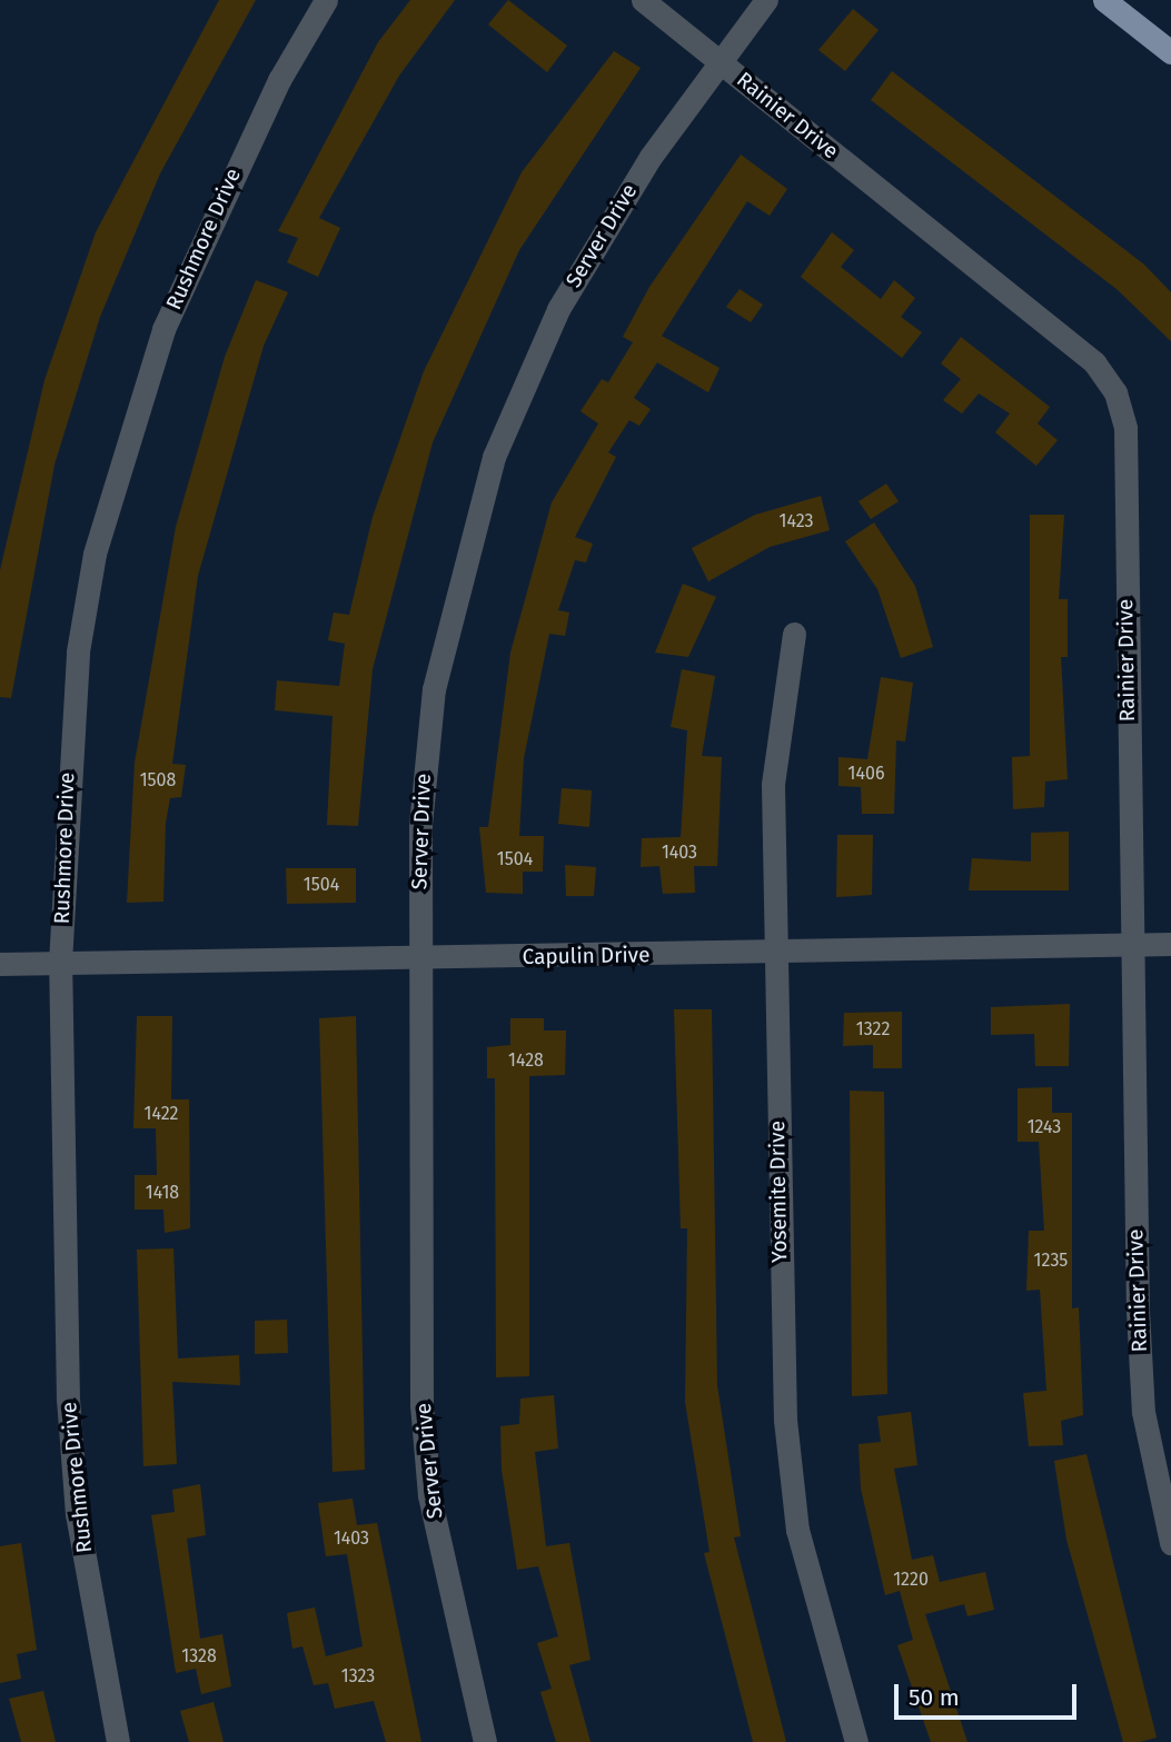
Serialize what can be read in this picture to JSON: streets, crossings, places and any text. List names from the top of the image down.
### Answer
{
  "streets": {
    "street": [
      "Rainier Drive",
      "Server Drive",
      "Rushmore Drive",
      "Capulin Drive",
      "Yosemite Drive"
    ]
  },
  "crossings": [
    ["Rainier Drive", "Server Drive"],
    ["Rainier Drive", "Capulin Drive"],
    ["Server Drive", "Capulin Drive"],
    ["Rushmore Drive", "Capulin Drive"],
    ["Capulin Drive", "Yosemite Drive"]
  ],
  "house_numbers": [
    "1423",
    "1406",
    "1508",
    "1403",
    "1504",
    "1504",
    "1322",
    "1428",
    "1422",
    "1243",
    "1418",
    "1235",
    "1403",
    "1220",
    "1328",
    "1323"
  ],
  "scale_bar": "50 m"
}
